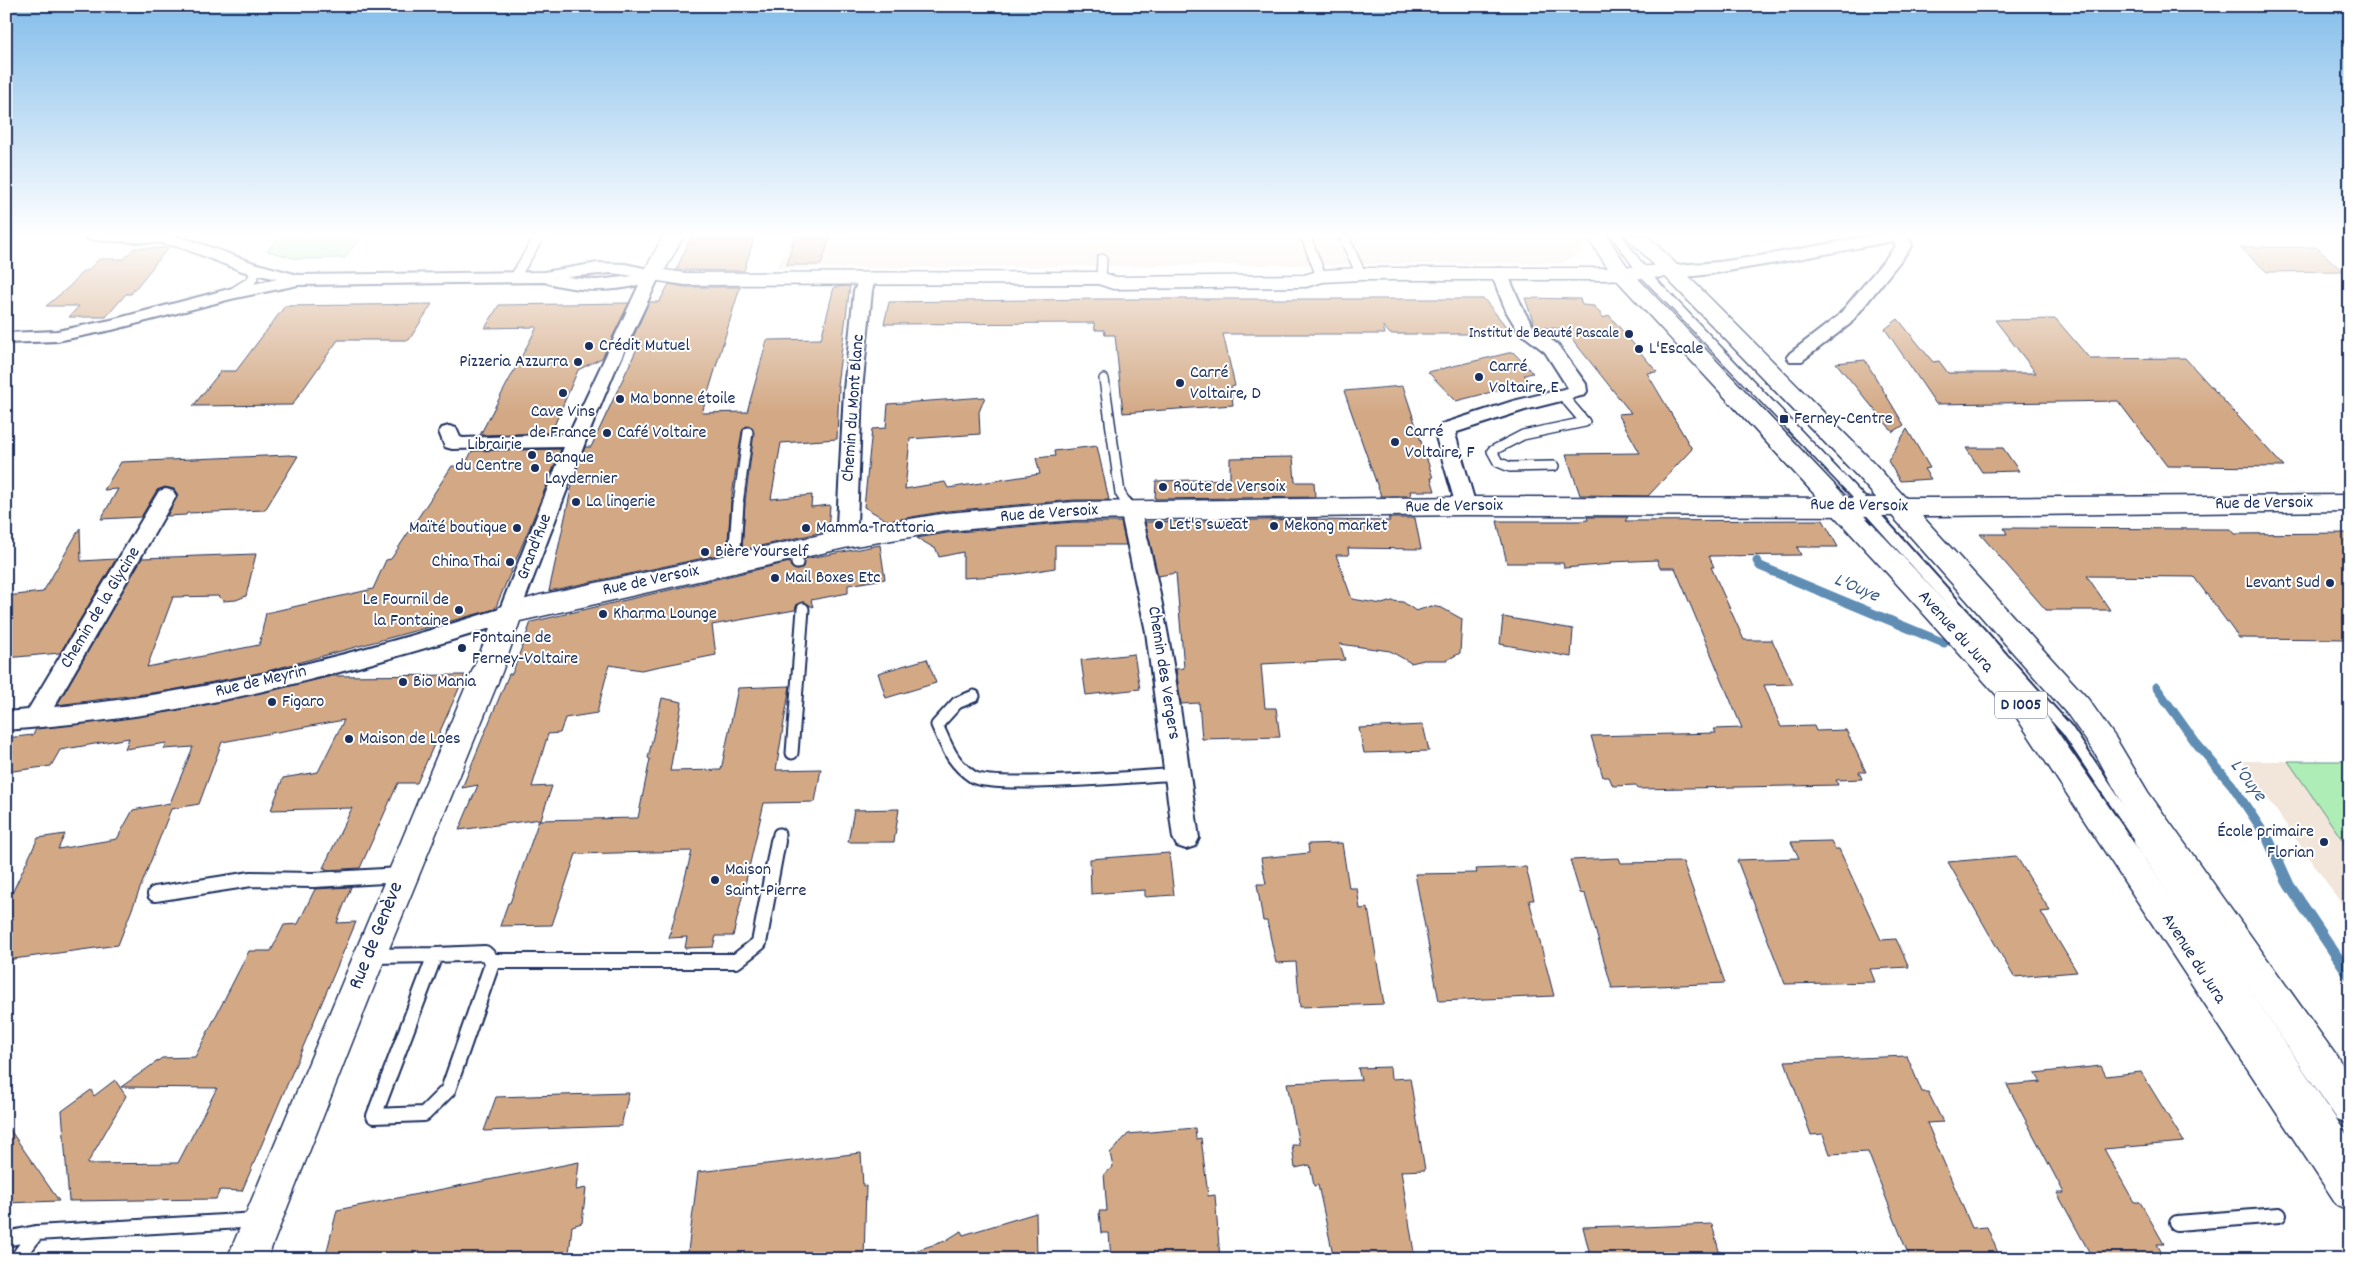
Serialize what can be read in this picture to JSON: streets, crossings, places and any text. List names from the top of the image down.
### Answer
{
  "streets": {
    "main road": [
      "Rue de Versoix",
      "Avenue du Jura",
      "D 1005",
      "Rue de Genève"
    ],
    "street": [
      "Chemin du Mont Blanc",
      "Grand'Rue",
      "Chemin de la Glycine",
      "Chemin des Vergers",
      "Rue de Meyrin"
    ]
  },
  "crossings": [
    ["Chemin du Mont Blanc", "Rue de Versoix"],
    ["Rue de Versoix", "Grand'Rue"],
    ["Rue de Versoix", "Avenue du Jura"],
    ["Rue de Versoix", "Chemin des Vergers"],
    ["Rue de Versoix", "Rue de Meyrin"],
    ["Rue de Versoix", "Rue de Genève"],
    ["Grand'Rue", "Rue de Meyrin"],
    ["Grand'Rue", "Rue de Genève"],
    ["Chemin de la Glycine", "Rue de Meyrin"],
    ["Rue de Meyrin", "Rue de Genève"]
  ],
  "water": ["L'Ouye"],
  "places": {
    "other": [
      "Institut de Beauté Pascale",
      "Crédit Mutuel",
      "L'Escale",
      "Pizzeria Azzurra",
      "Carré Voltaire, E",
      "Carré Voltaire, D",
      "Cave Vins de France",
      "Ma bonne étoile",
      "Café Voltaire",
      "Carré Voltaire, F",
      "Librairie du Centre",
      "Banque Laydernier",
      "Route de Versoix",
      "La lingerie",
      "Let's sweat",
      "Mekong market",
      "Maïté boutique",
      "Mamma Trattoria",
      "Bière Yourself",
      "China Thai",
      "Mail Boxes Etc",
      "Levant Sud",
      "Le Fournil de la Fontaine",
      "Kharma Lounge",
      "Fontaine de Ferney-Voltaire",
      "Bio Mania",
      "Figaro",
      "Maison de Loes",
      "École primaire Florian",
      "Maison Saint-Pierre"
    ],
    "transit": ["Ferney-Centre"]
  }
}
